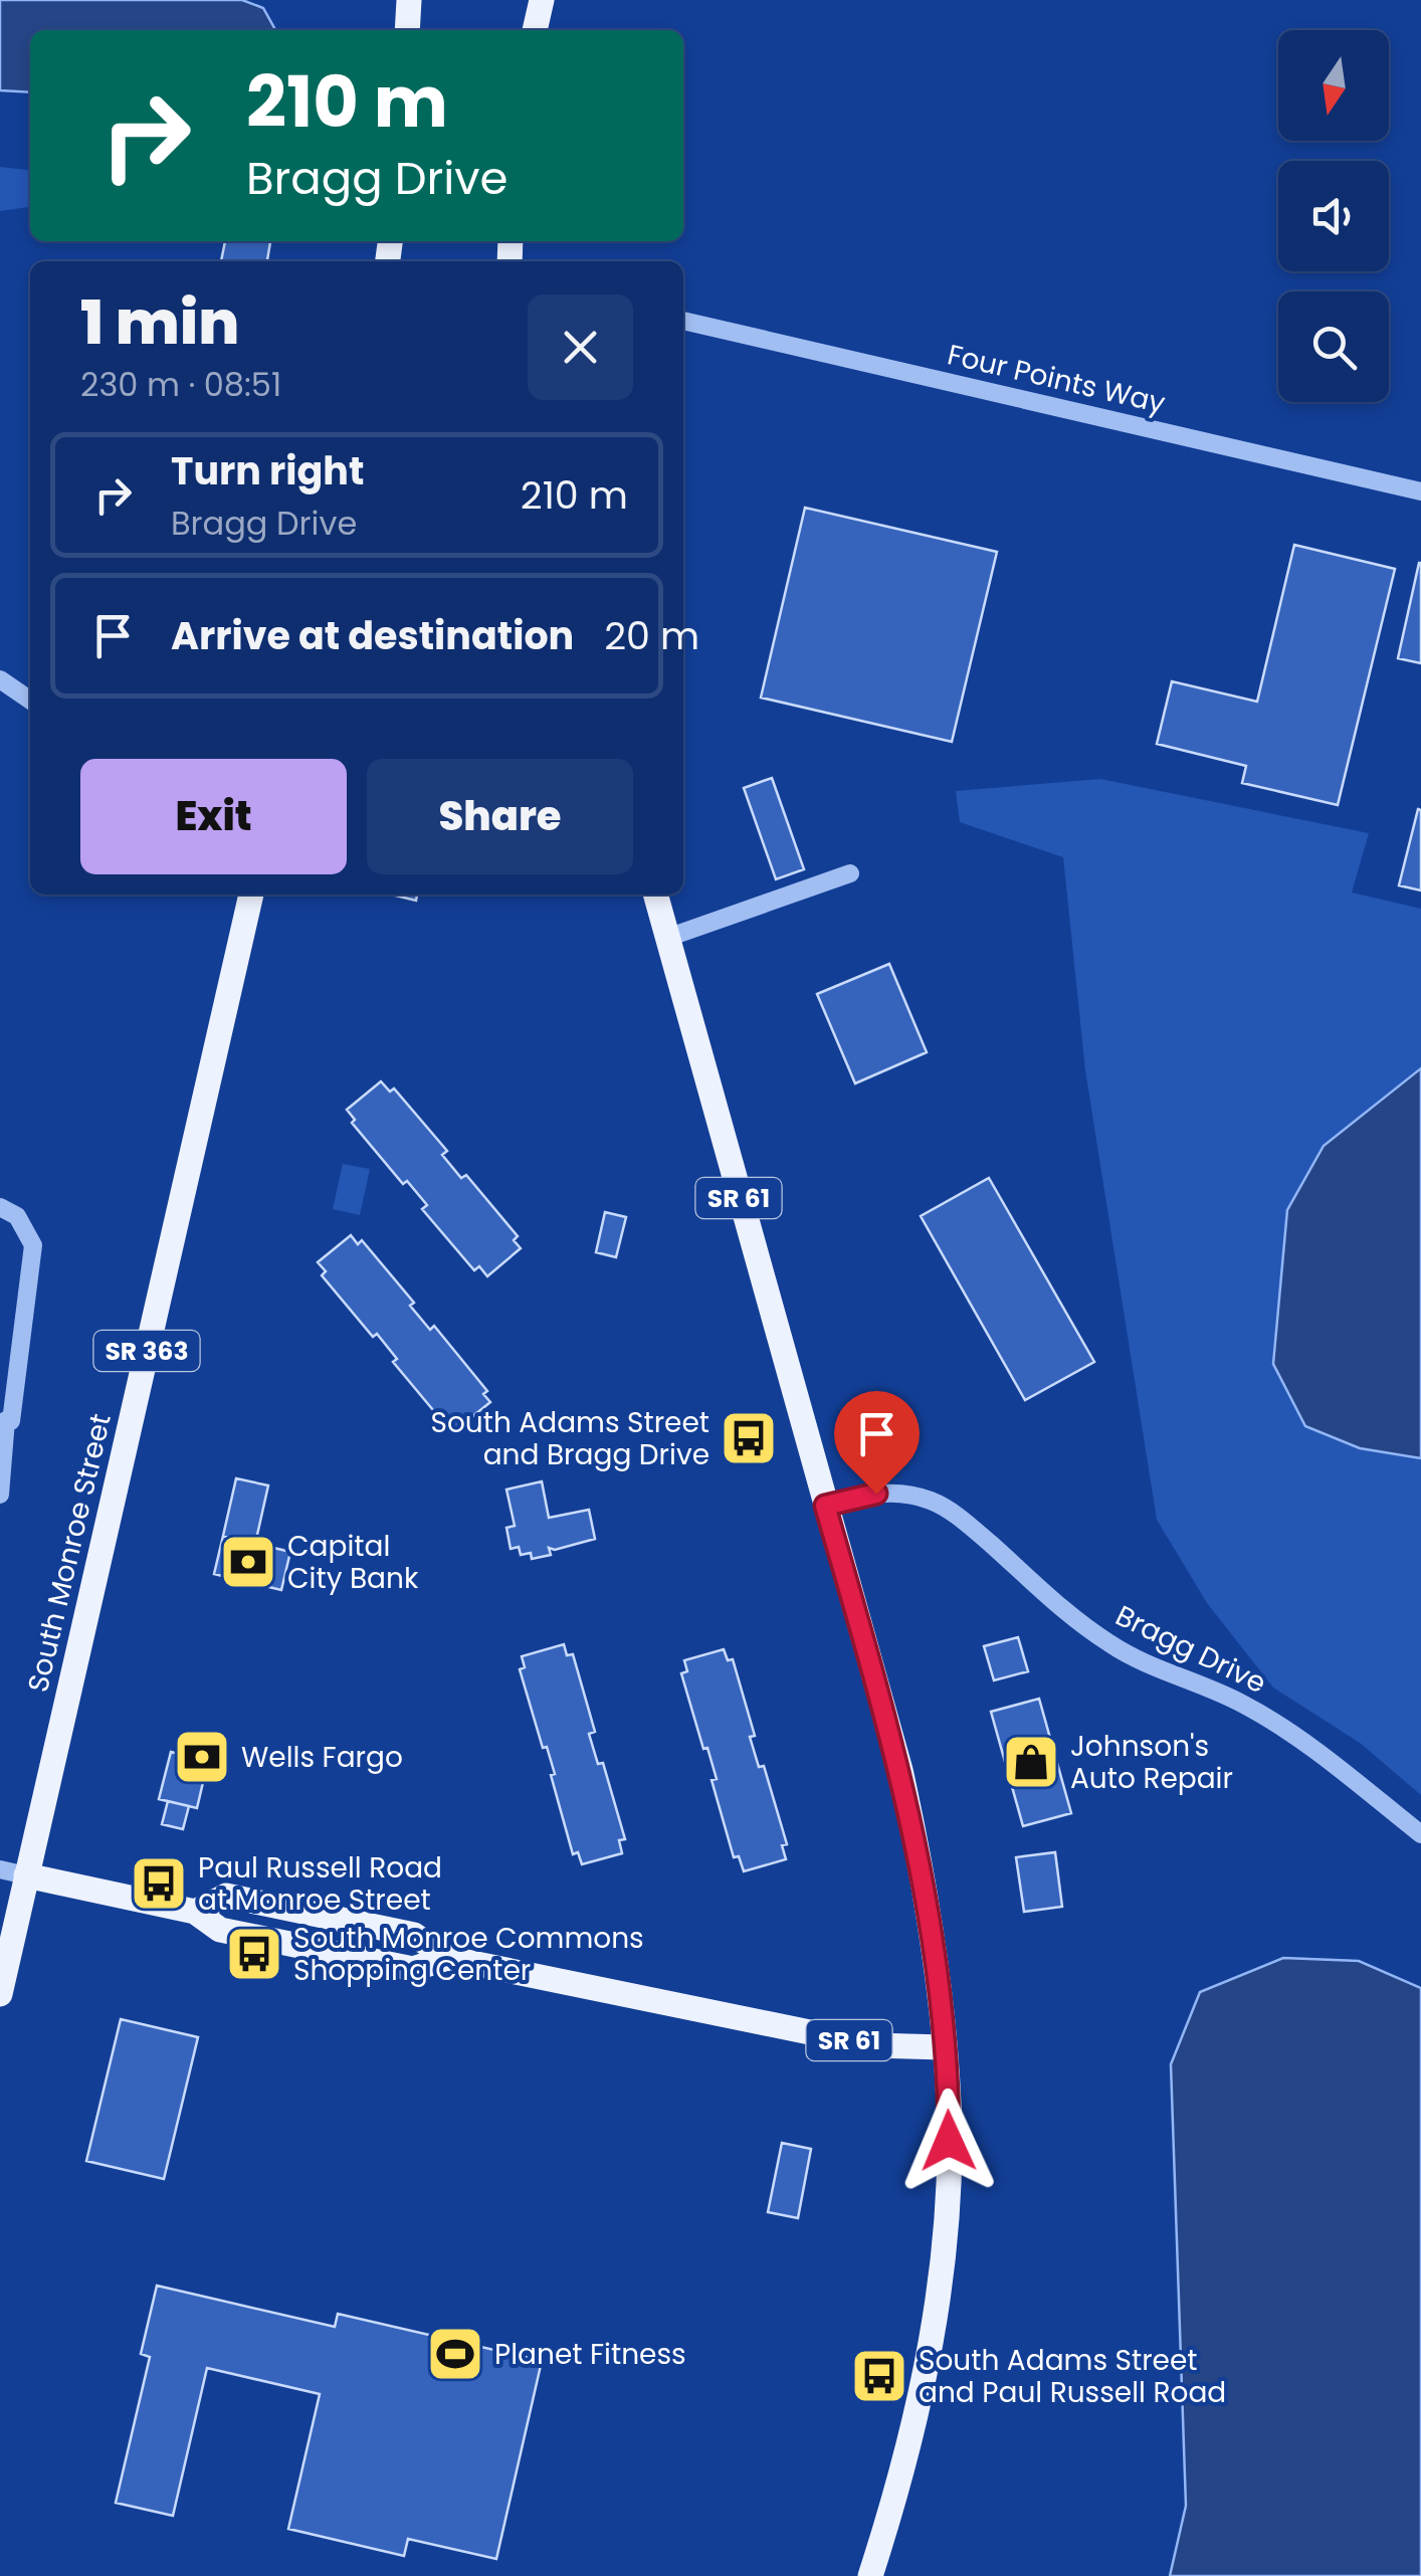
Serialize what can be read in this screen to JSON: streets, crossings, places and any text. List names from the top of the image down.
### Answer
{
  "streets": {
    "main road": ["SR 61", "SR 363", "South Monroe Street"],
    "street": ["Four Points Way", "Bragg Drive"]
  },
  "crossings": [
    ["SR 61", "South Monroe Street"],
    ["SR 61", "Bragg Drive"]
  ],
  "places": {
    "bus stop": [
      "South Adams Street and Bragg Drive",
      "Paul Russell Road at Monroe Street",
      "South Monroe Commons Shopping Center",
      "South Adams Street and Paul Russell Road"
    ],
    "bank": ["Capital City Bank", "Wells Fargo"],
    "shop": ["Johnson's Auto Repair"],
    "sports": ["Planet Fitness"]
  },
  "north": "bottom",
  "page": {
    "turn": ["210 m", "Bragg Drive"],
    "heading": ["1 min", "230 m · 08:51"],
    "list": [
      {
        "name": "Turn right",
        "note": "Bragg Drive",
        "value": "210 m"
      },
      {
        "name": "Arrive at destination",
        "value": "20 m"
      }
    ],
    "buttons": ["Exit", "Share"]
  }
}
